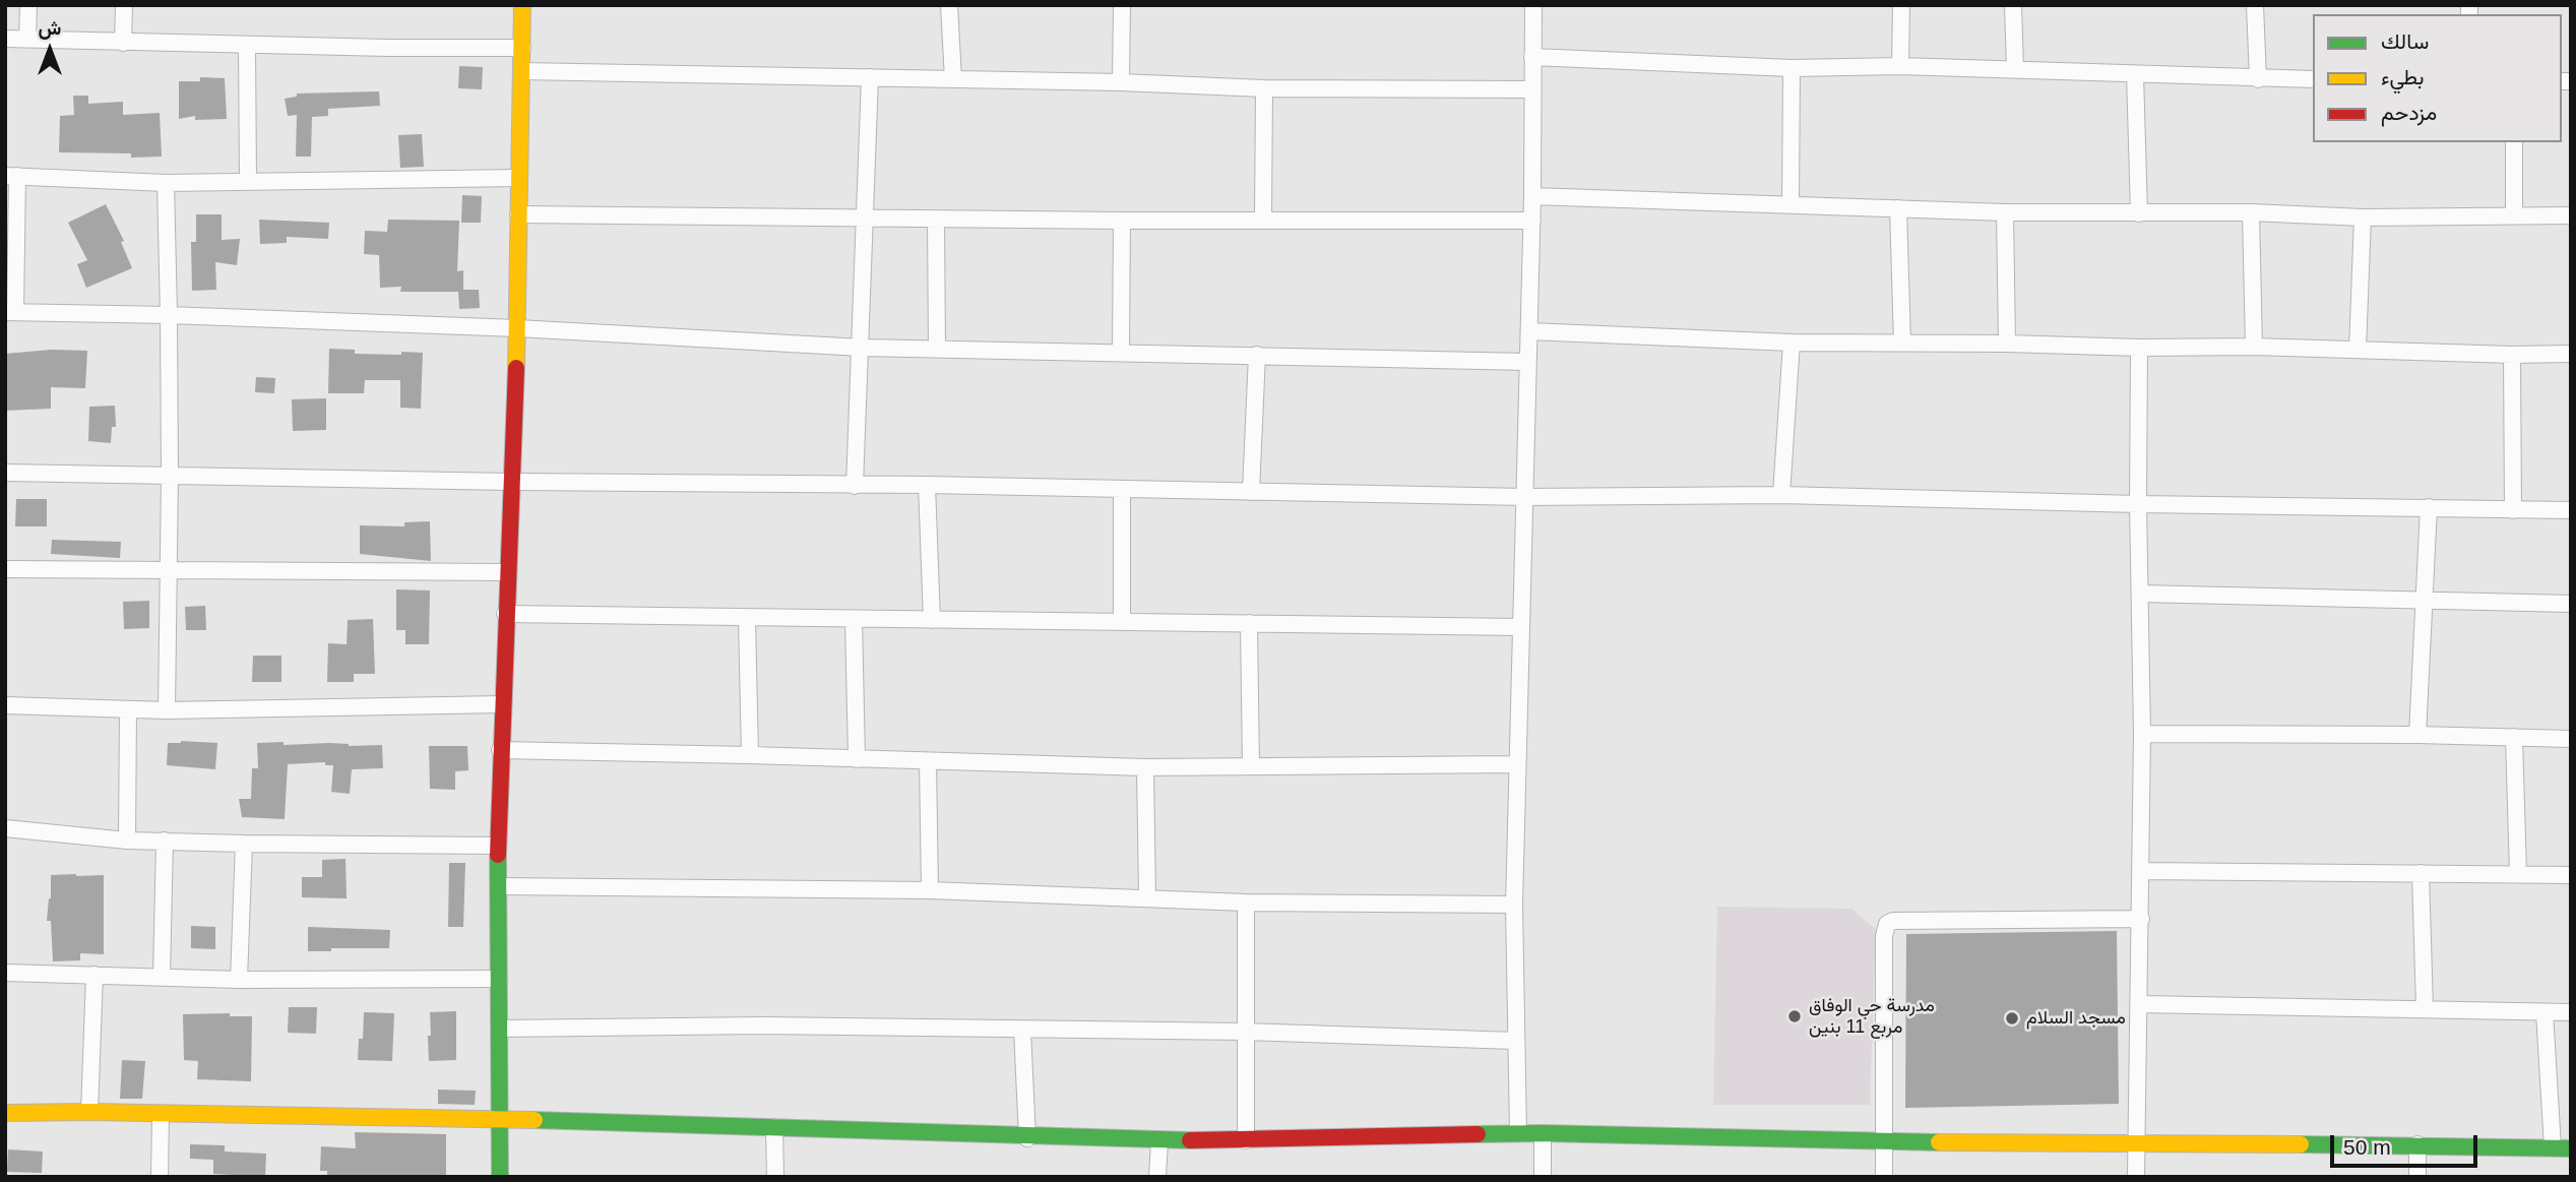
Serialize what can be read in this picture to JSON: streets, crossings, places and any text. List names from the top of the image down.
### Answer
{
  "places": ["مدرسة حي الوفاق مربع 11 بنين", "مسجد السلام"],
  "legend": ["سالك", "بطيء", "مزدحم"],
  "scale_bar": "50 m",
  "north": "top"
}
